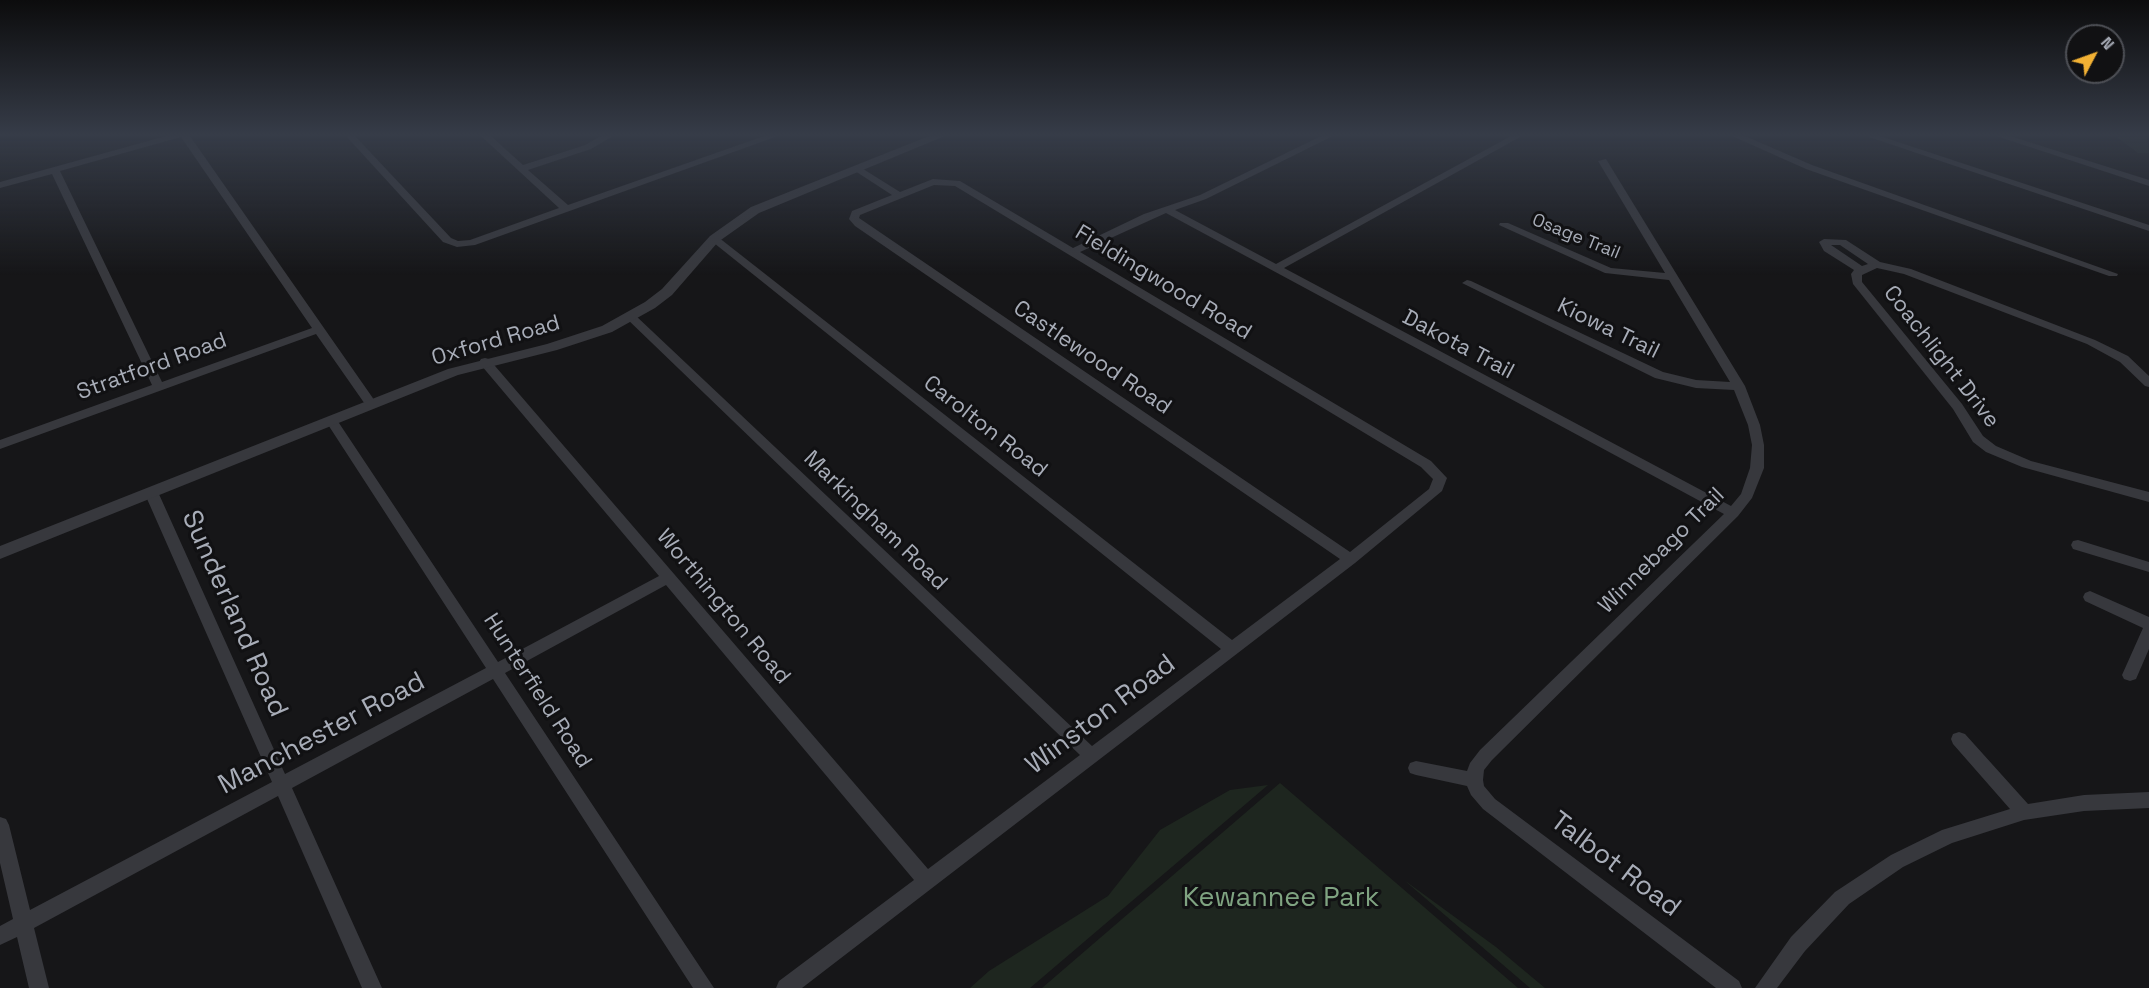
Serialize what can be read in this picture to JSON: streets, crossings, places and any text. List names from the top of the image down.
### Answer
{
  "streets": {
    "street": [
      "Osage Trail",
      "Fieldingwood Road",
      "Kiowa Trail",
      "Oxford Road",
      "Dakota Trail",
      "Coachlight Drive",
      "Castlewood Road",
      "Stratford Road",
      "Carolton Road",
      "Markingham Road",
      "Winnebago Trail",
      "Worthington Road",
      "Sunderland Road",
      "Hunterfield Road",
      "Winston Road",
      "Manchester Road",
      "Talbot Road"
    ]
  },
  "crossings": [
    ["Osage Trail", "Winnebago Trail"],
    ["Fieldingwood Road", "Castlewood Road"],
    ["Fieldingwood Road", "Winston Road"],
    ["Kiowa Trail", "Winnebago Trail"],
    ["Oxford Road", "Carolton Road"],
    ["Oxford Road", "Markingham Road"],
    ["Oxford Road", "Worthington Road"],
    ["Oxford Road", "Sunderland Road"],
    ["Oxford Road", "Hunterfield Road"],
    ["Dakota Trail", "Winnebago Trail"],
    ["Castlewood Road", "Winston Road"],
    ["Carolton Road", "Winston Road"],
    ["Markingham Road", "Winston Road"],
    ["Winnebago Trail", "Talbot Road"],
    ["Worthington Road", "Winston Road"],
    ["Worthington Road", "Manchester Road"],
    ["Sunderland Road", "Manchester Road"],
    ["Hunterfield Road", "Manchester Road"]
  ],
  "parks": ["Kewannee Park"],
  "north": "top right"
}
